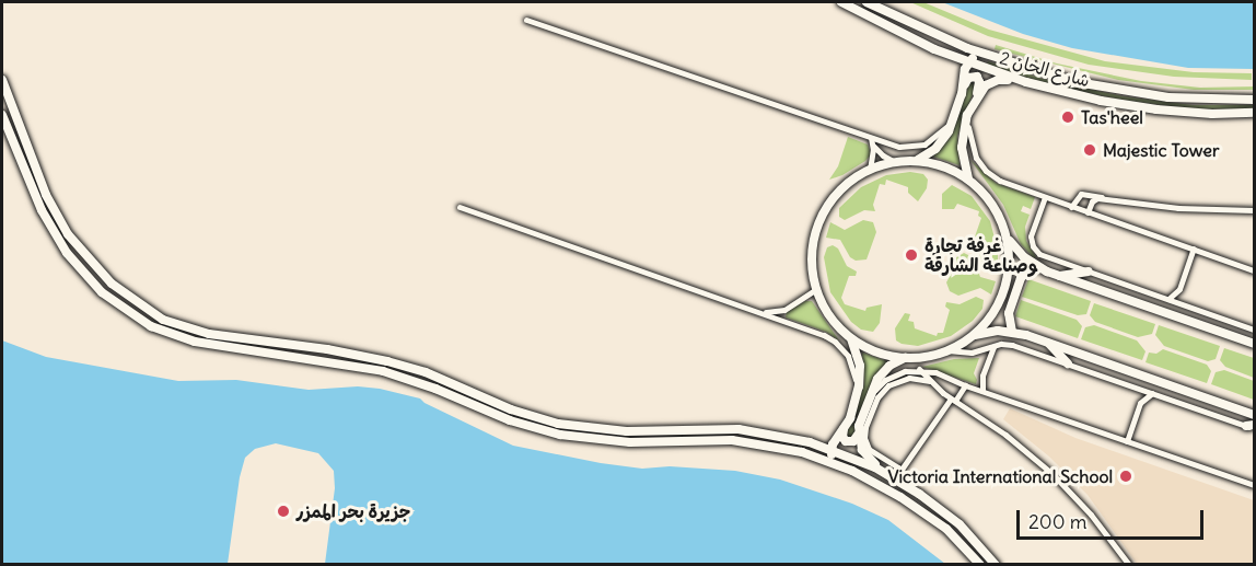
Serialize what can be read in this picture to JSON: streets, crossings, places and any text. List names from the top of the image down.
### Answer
{
  "streets": {
    "street": ["شارع الخان 2"]
  },
  "places": [
    "Tas'heel",
    "Majestic Tower",
    "غرفة تجارة وصناعة الشارقة",
    "Victoria International School",
    "جزيرة بحر الممزر"
  ],
  "scale_bar": "200 m"
}
